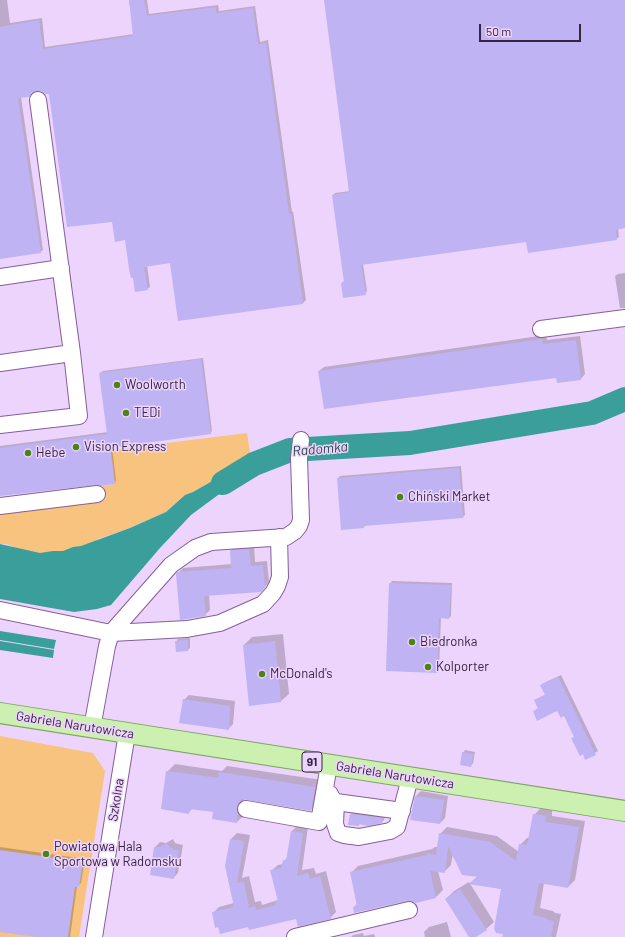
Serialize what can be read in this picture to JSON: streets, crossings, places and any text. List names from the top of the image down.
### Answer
{
  "streets": {
    "main road": ["Gabriela Narutowicza", "91"],
    "street": ["Szkolna"]
  },
  "crossings": [
    ["Gabriela Narutowicza", "Szkolna"]
  ],
  "water": ["Radomka"],
  "places": [
    "Woolworth",
    "TEDi",
    "Vision Express",
    "Hebe",
    "Chiński Market",
    "Biedronka",
    "Kolporter",
    "McDonald's",
    "Powiatowa Hala Sportowa w Radomsku"
  ],
  "scale_bar": "50 m"
}
